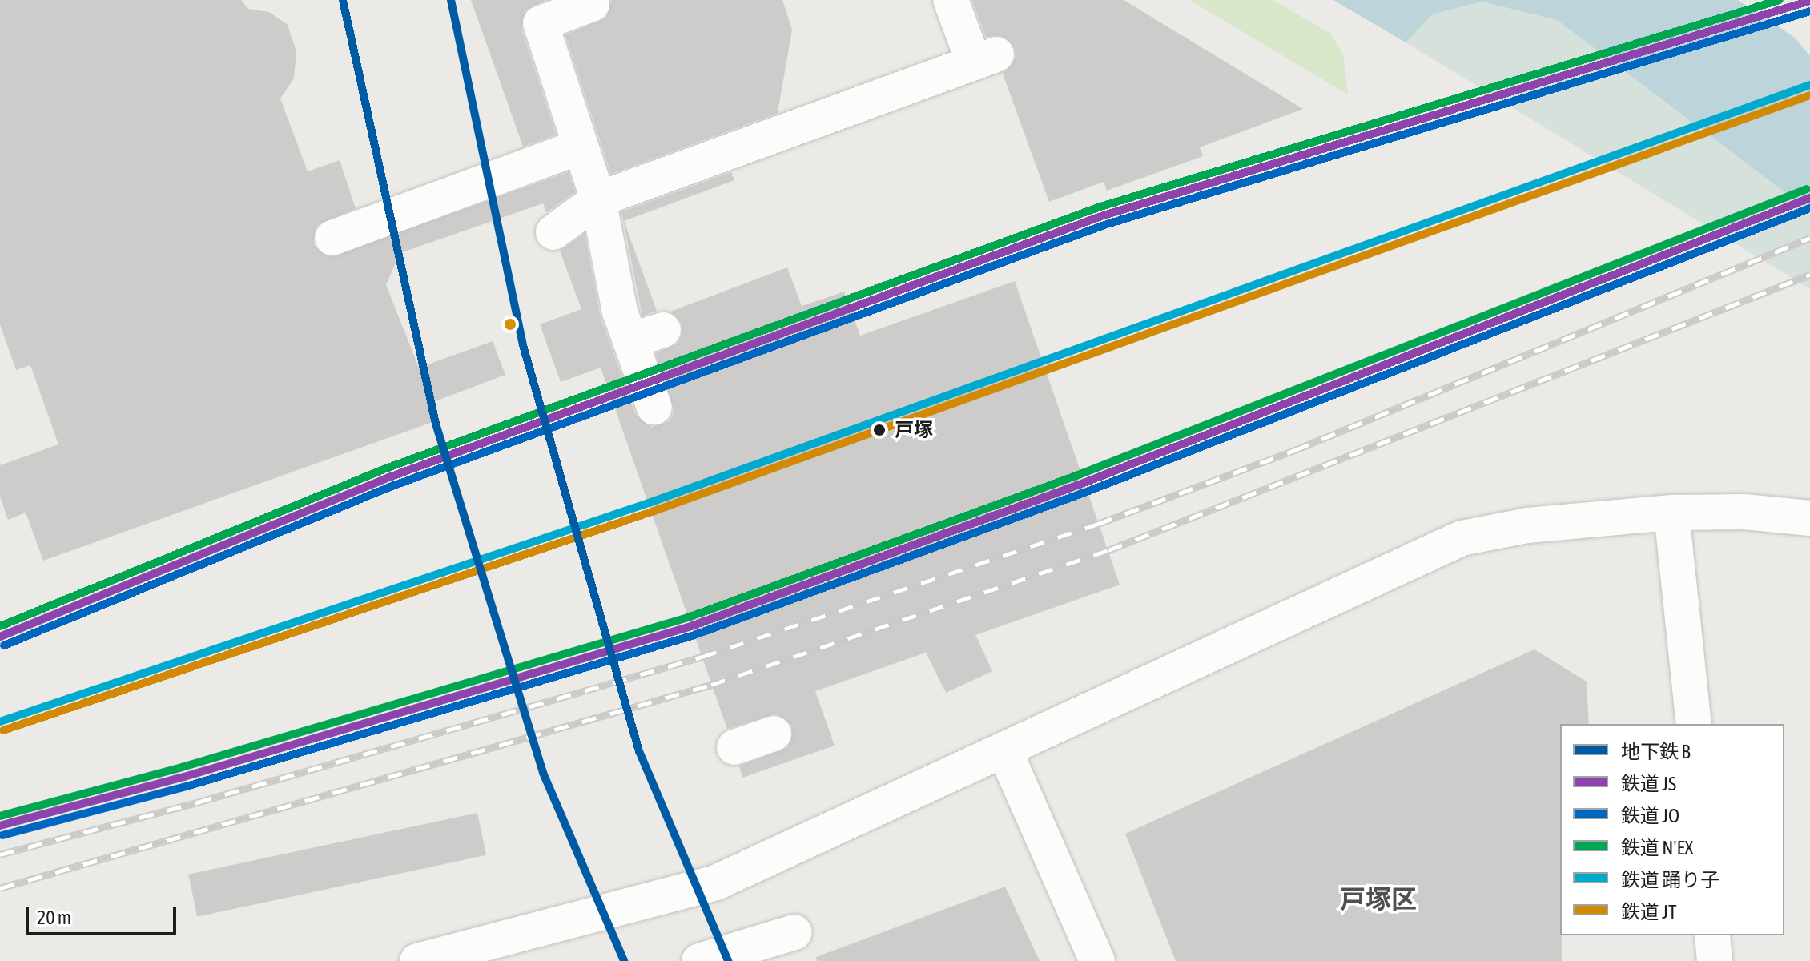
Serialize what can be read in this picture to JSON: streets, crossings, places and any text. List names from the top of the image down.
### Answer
{
  "districts": ["戸塚区"],
  "places": ["戸塚"],
  "lines": [
    "metro line B",
    "rail line N'EX",
    "rail line JS",
    "rail line JO",
    "rail line 踊り子",
    "rail line JT"
  ],
  "legend": [
    "地下鉄 B",
    "鉄道 JS",
    "鉄道 JO",
    "鉄道 N'EX",
    "鉄道 踊り子",
    "鉄道 JT"
  ],
  "scale_bar": "20 m"
}
